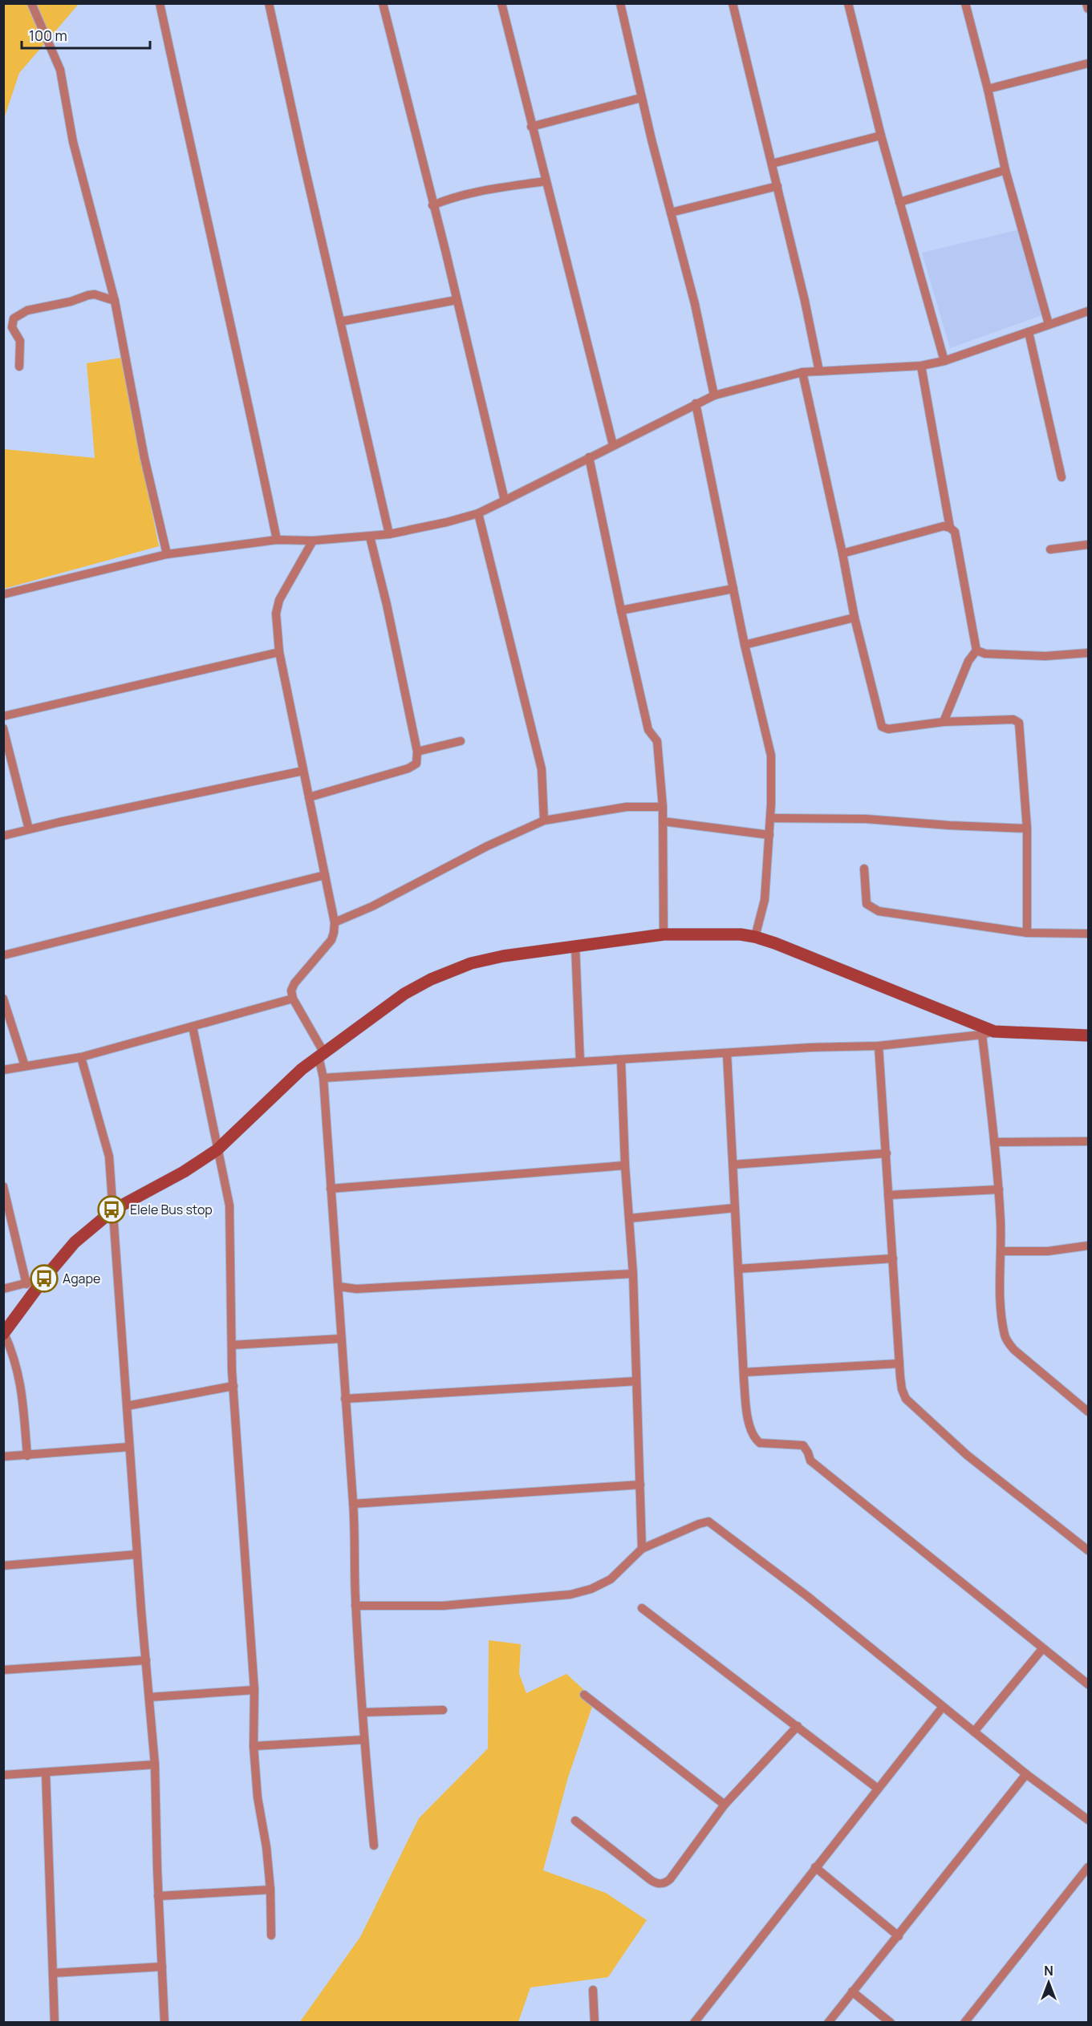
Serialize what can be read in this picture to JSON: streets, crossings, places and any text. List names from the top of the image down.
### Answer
{
  "places": {
    "bus stop": ["Elele Bus stop", "Agape"]
  },
  "scale_bar": "100 m",
  "north": "top"
}
